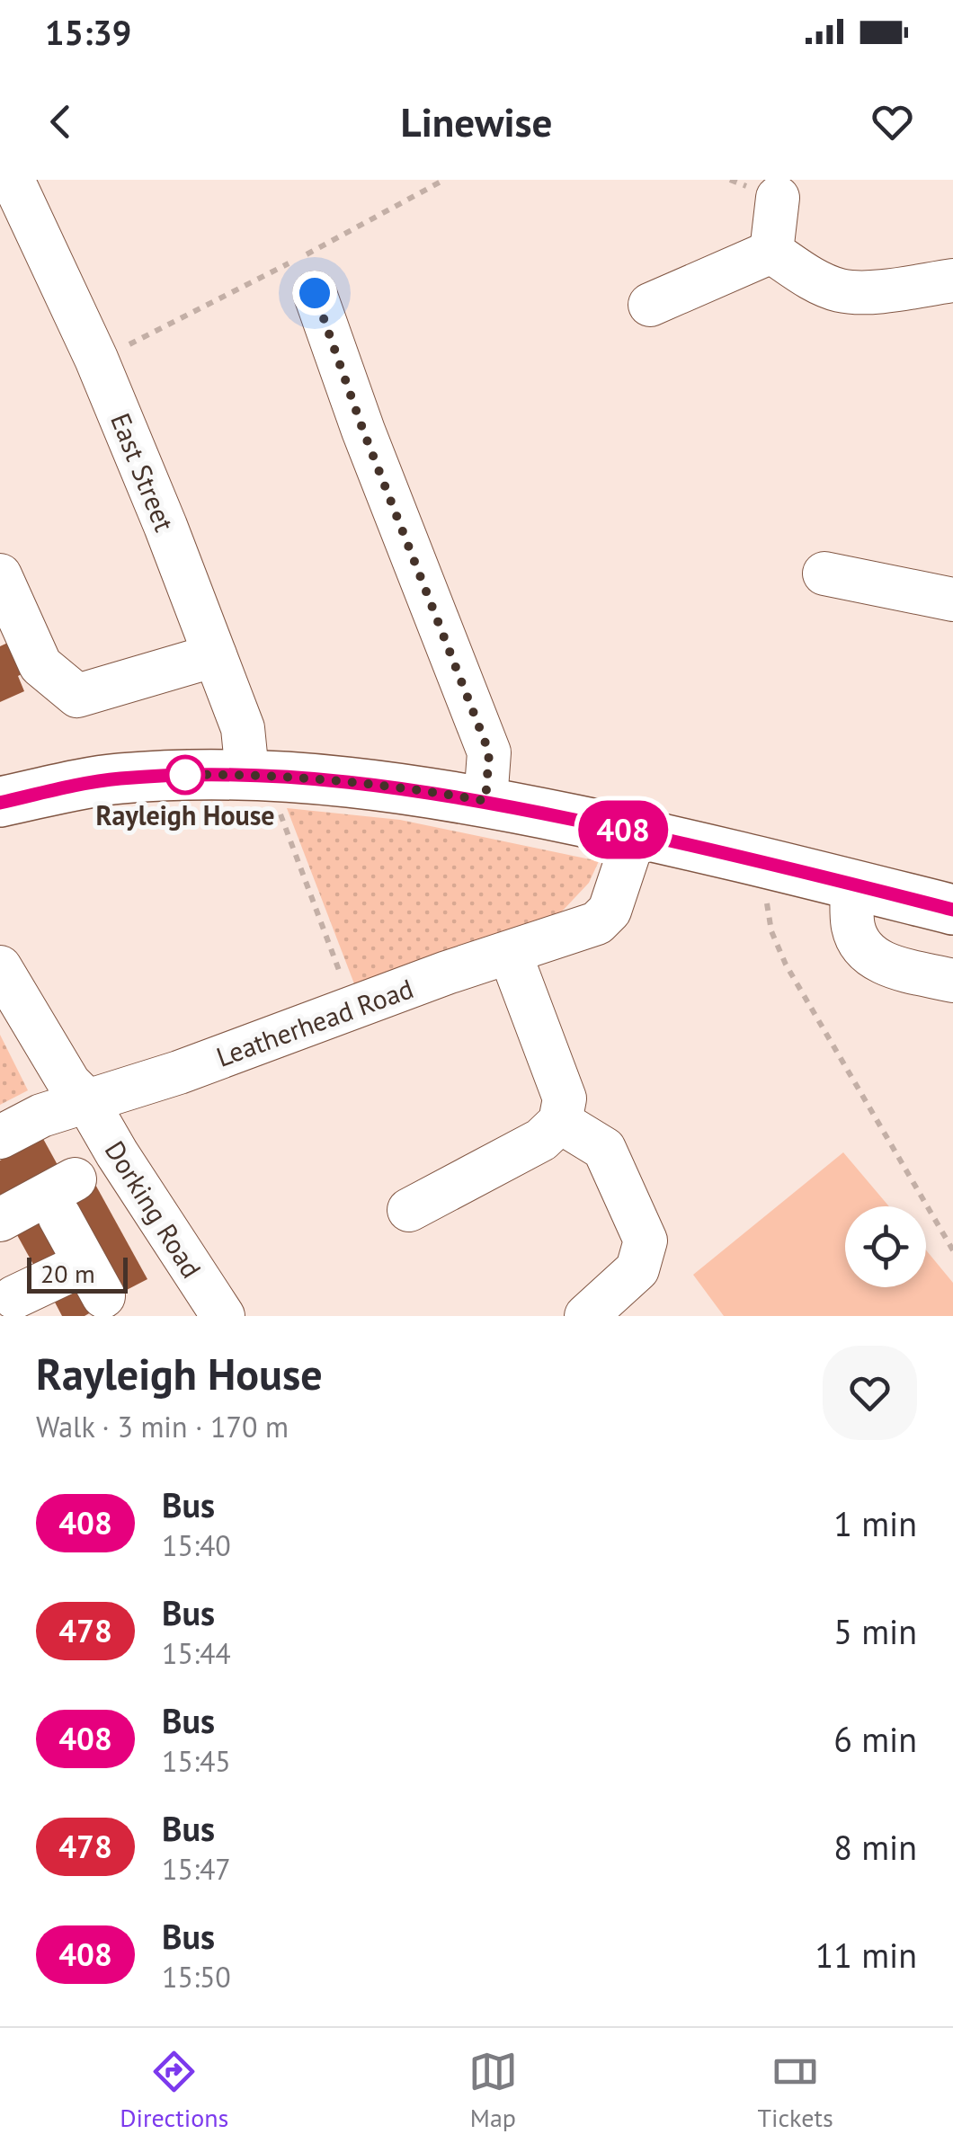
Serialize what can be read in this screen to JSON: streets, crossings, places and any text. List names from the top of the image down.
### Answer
{
  "streets": {
    "street": ["East Street", "Leatherhead Road", "Dorking Road"]
  },
  "crossings": [
    ["Leatherhead Road", "Dorking Road"]
  ],
  "places": ["Rayleigh House"],
  "lines": ["bus line 408"],
  "scale_bar": "20 m",
  "page": {
    "status": "15:39",
    "header": "Linewise",
    "on_map": "408",
    "scale": "20 m",
    "heading": ["Rayleigh House", "Walk · 3 min · 170 m"],
    "list": [
      {
        "mark": "408",
        "name": "Bus",
        "note": "15:40",
        "value": "1 min"
      },
      {
        "mark": "478",
        "name": "Bus",
        "note": "15:44",
        "value": "5 min"
      },
      {
        "mark": "408",
        "name": "Bus",
        "note": "15:45",
        "value": "6 min"
      },
      {
        "mark": "478",
        "name": "Bus",
        "note": "15:47",
        "value": "8 min"
      },
      {
        "mark": "408",
        "name": "Bus",
        "note": "15:50",
        "value": "11 min"
      }
    ],
    "tabs": ["Directions", "Map", "Tickets"]
  }
}
